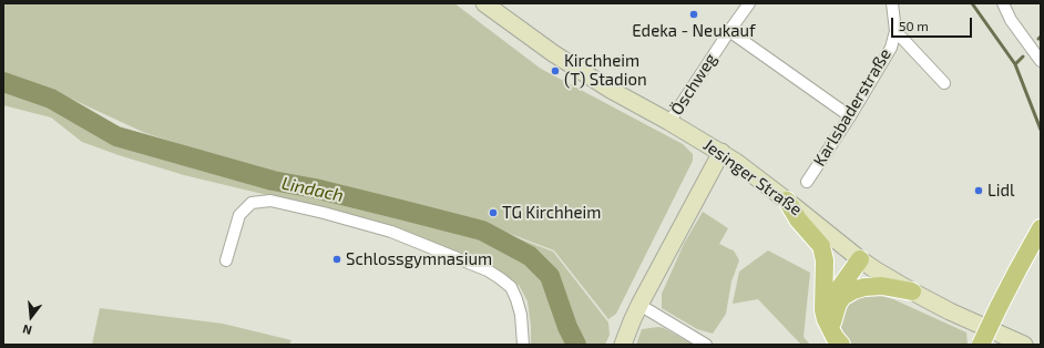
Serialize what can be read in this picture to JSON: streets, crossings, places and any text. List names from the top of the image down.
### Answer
{
  "streets": {
    "main road": ["Jesinger Straße"],
    "street": ["Öschweg", "Karlsbaderstraße"]
  },
  "crossings": [
    ["Öschweg", "Jesinger Straße"]
  ],
  "water": ["Lindach"],
  "places": [
    "Edeka - Neukauf",
    "Kirchheim (T) Stadion",
    "Lidl",
    "TG Kirchheim",
    "Schlossgymnasium"
  ],
  "scale_bar": "50 m",
  "north": "bottom"
}
